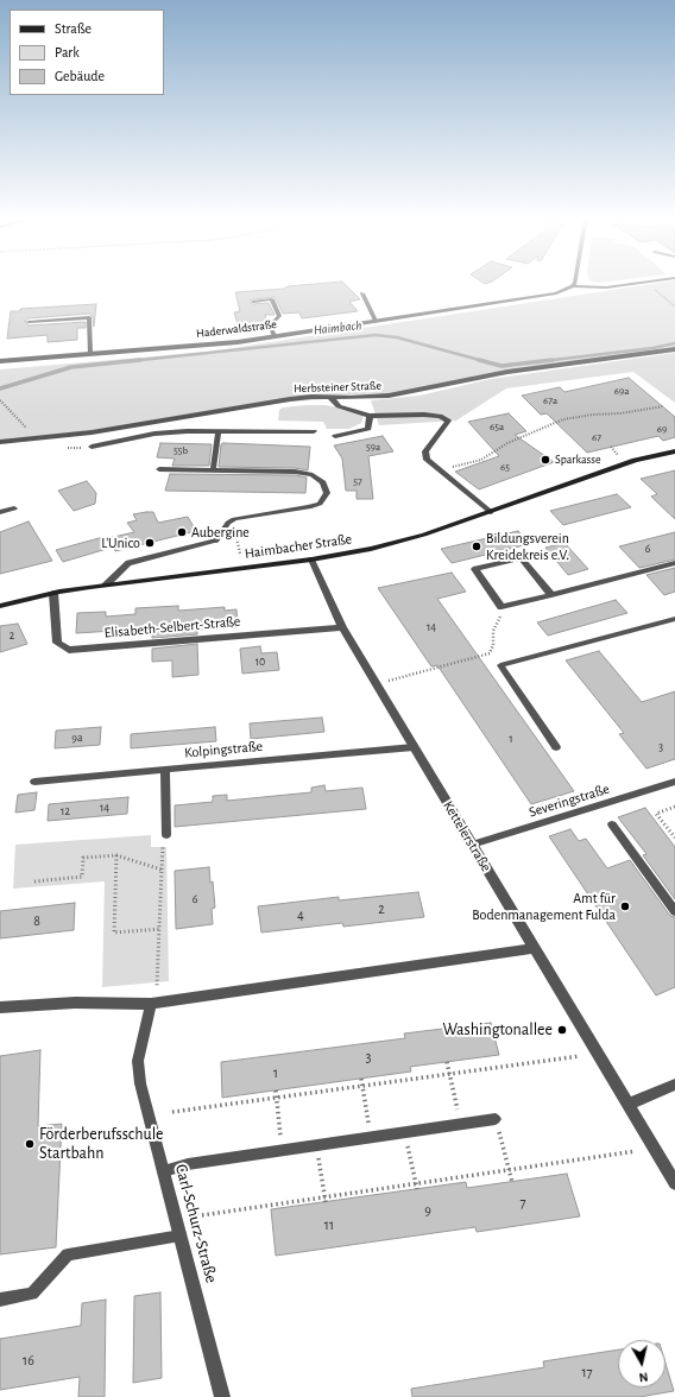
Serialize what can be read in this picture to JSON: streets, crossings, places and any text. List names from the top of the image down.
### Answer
{
  "streets": {
    "main road": ["Haimbacher Straße"],
    "street": [
      "Haderwaldstraße",
      "Herbsteiner Straße",
      "Elisabeth-Selbert-Straße",
      "Kettelerstraße",
      "Carl-Schurz-Straße"
    ],
    "lane": ["Kolpingstraße", "Severingstraße"]
  },
  "crossings": [
    ["Haimbacher Straße", "Elisabeth-Selbert-Straße"],
    ["Haimbacher Straße", "Kettelerstraße"],
    ["Elisabeth-Selbert-Straße", "Kettelerstraße"],
    ["Kolpingstraße", "Kettelerstraße"],
    ["Severingstraße", "Kettelerstraße"]
  ],
  "water": ["Haimbach"],
  "places": [
    "Sparkasse",
    "Aubergine",
    "L'Unico",
    "Bildungsverein Kreidekreis e.V.",
    "Amt für Bodenmanagement Fulda",
    "Washingtonallee",
    "Förderberufsschule Startbahn"
  ],
  "house_numbers": [
    "69a",
    "67a",
    "65a",
    "69",
    "67",
    "59a",
    "55b",
    "65",
    "57",
    "6",
    "14",
    "2",
    "10",
    "9a",
    "1",
    "3",
    "14",
    "12",
    "6",
    "2",
    "4",
    "8",
    "3",
    "1",
    "7",
    "9",
    "11",
    "16",
    "17"
  ],
  "legend": ["Straße", "Park", "Gebäude"],
  "north": "bottom"
}
